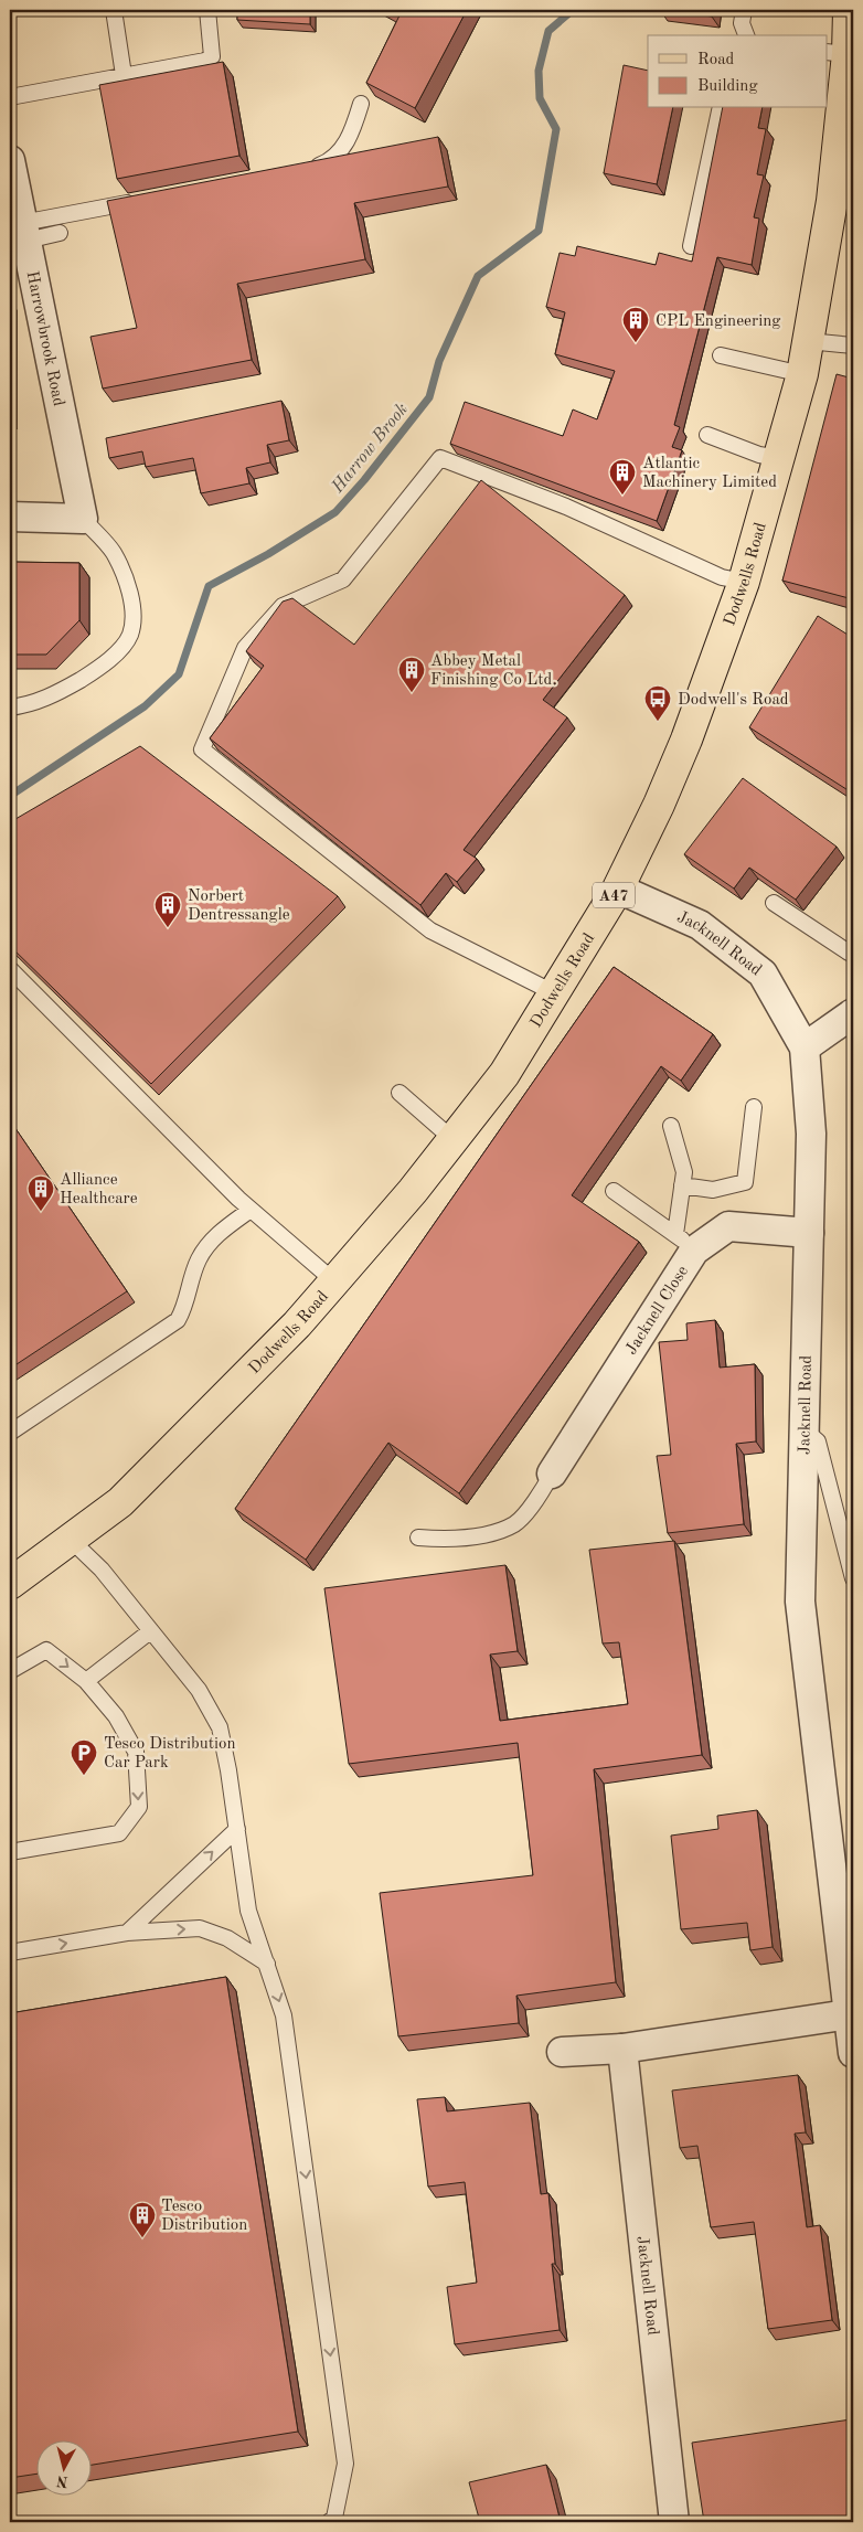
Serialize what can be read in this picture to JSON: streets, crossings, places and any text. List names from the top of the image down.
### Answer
{
  "streets": {
    "main road": ["Dodwells Road", "A47"],
    "street": ["Harrowbrook Road", "Jacknell Road", "Jacknell Close"]
  },
  "crossings": [
    ["Dodwells Road", "Jacknell Road"],
    ["Jacknell Road", "Jacknell Close"]
  ],
  "water": ["Harrow Brook"],
  "places": {
    "building": [
      "CPL Engineering",
      "Atlantic Machinery Limited",
      "Abbey Metal Finishing Co Ltd.",
      "Norbert Dentressangle",
      "Alliance Healthcare",
      "Tesco Distribution"
    ],
    "bus stop": ["Dodwell's Road"],
    "parking": ["Tesco Distribution Car Park"]
  },
  "legend": ["Road", "Building"],
  "north": "bottom"
}
